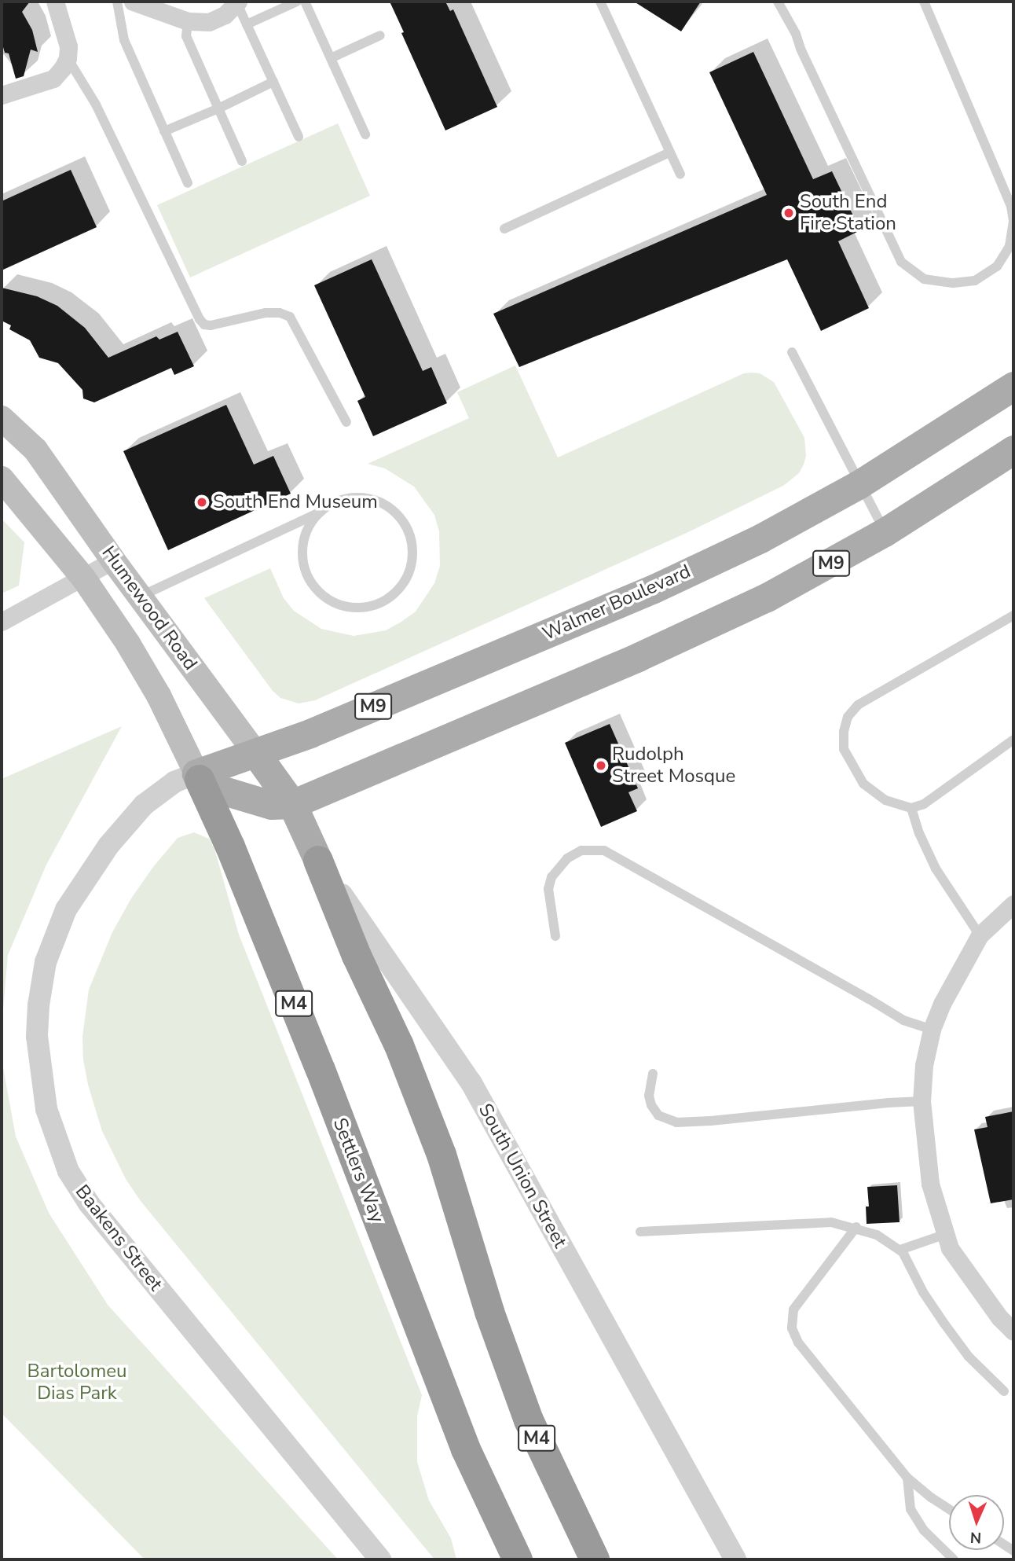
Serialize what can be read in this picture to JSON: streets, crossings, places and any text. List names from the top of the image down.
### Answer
{
  "streets": {
    "highway": ["M4", "Settlers Way"],
    "main road": [
      "M9",
      "Walmer Boulevard",
      "Humewood Road",
      "South Union Street"
    ],
    "street": ["Baakens Street"]
  },
  "crossings": [
    ["M9", "Walmer Boulevard"],
    ["M9", "Humewood Road"],
    ["M9", "Settlers Way"],
    ["M9", "South Union Street"],
    ["M9", "Baakens Street"],
    ["Walmer Boulevard", "Humewood Road"],
    ["Walmer Boulevard", "Settlers Way"],
    ["Walmer Boulevard", "Baakens Street"],
    ["Humewood Road", "Settlers Way"],
    ["Humewood Road", "South Union Street"],
    ["Humewood Road", "Baakens Street"],
    ["M4", "South Union Street"],
    ["Settlers Way", "Baakens Street"]
  ],
  "parks": ["Bartolomeu Dias Park"],
  "places": ["South End Fire Station", "South End Museum", "Rudolph Street Mosque"],
  "north": "bottom"
}
